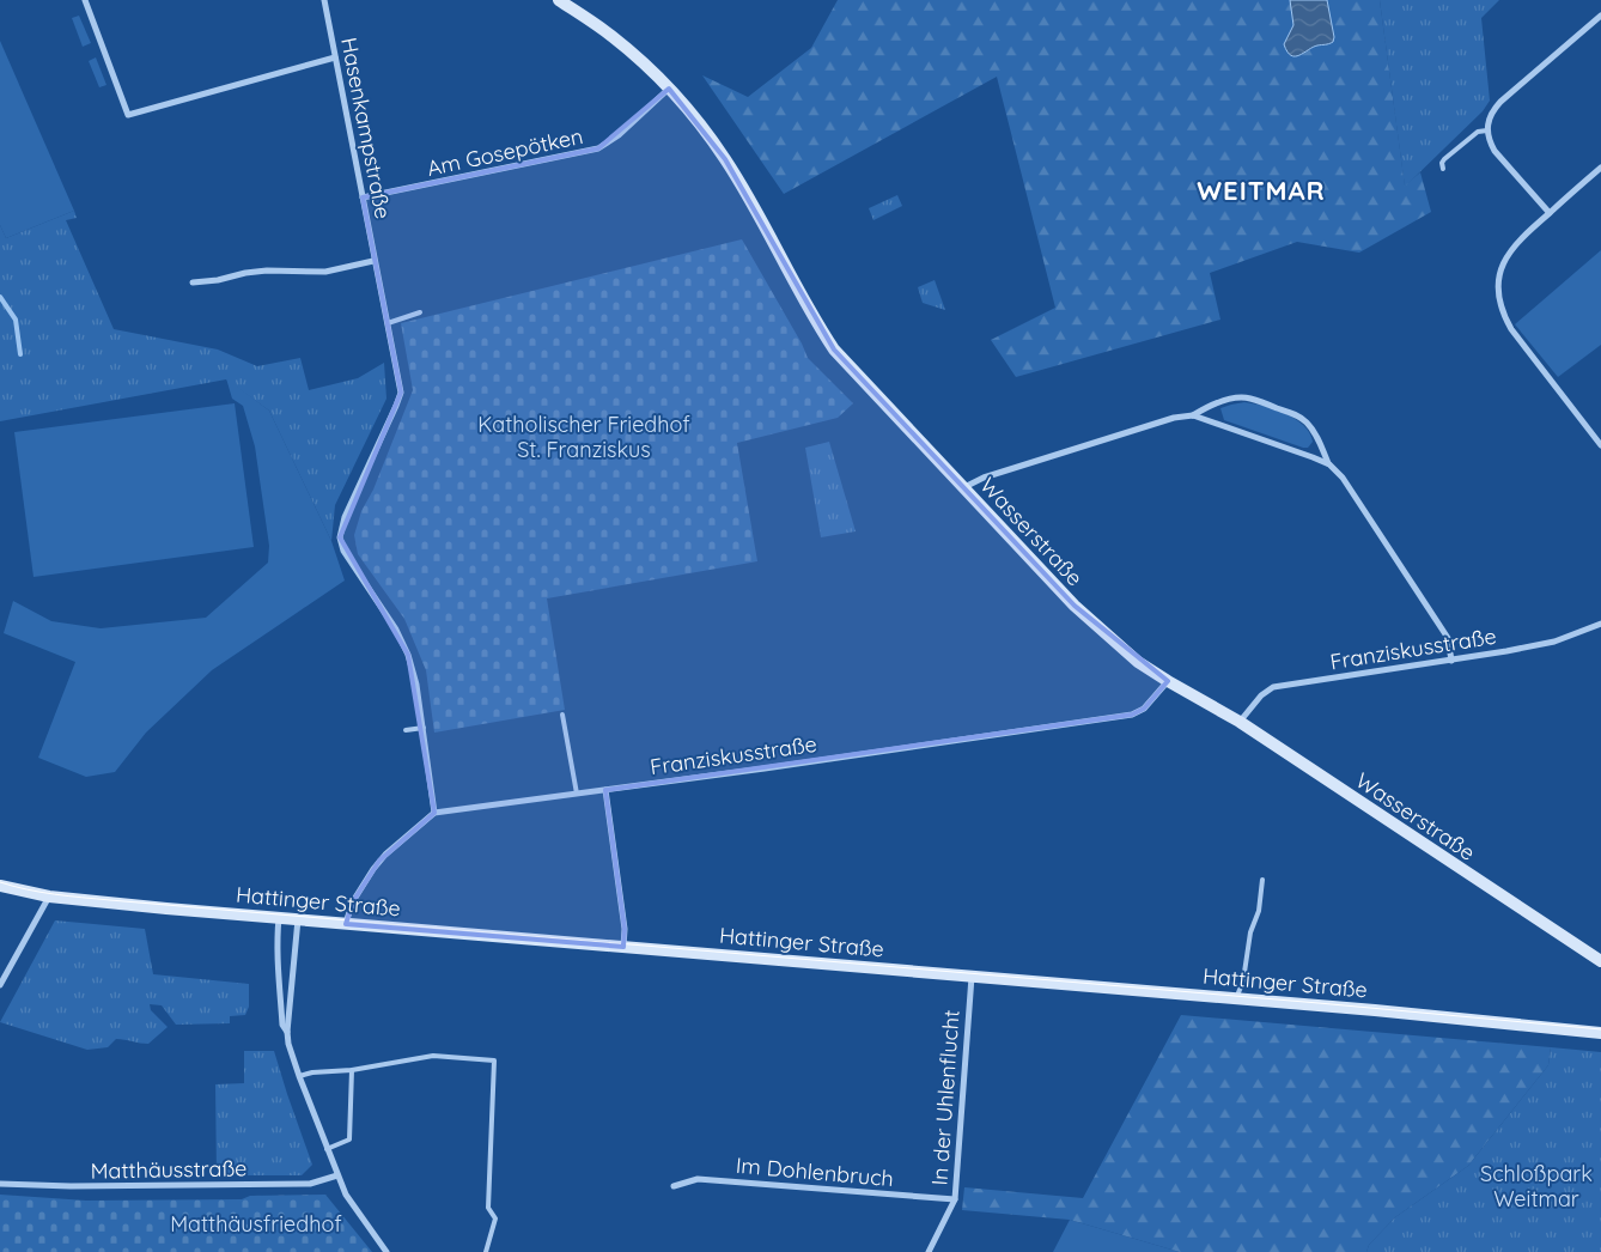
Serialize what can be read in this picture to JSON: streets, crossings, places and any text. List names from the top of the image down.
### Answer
{
  "streets": {
    "main road": ["Wasserstraße", "Hattinger Straße"],
    "street": [
      "Hasenkampstraße",
      "Am Gosepötken",
      "Franziskusstraße",
      "In der Uhlenflucht",
      "Matthäusstraße",
      "Im Dohlenbruch"
    ]
  },
  "crossings": [
    ["Hasenkampstraße", "Am Gosepötken"],
    ["Hasenkampstraße", "Franziskusstraße"],
    ["Am Gosepötken", "Wasserstraße"],
    ["Wasserstraße", "Franziskusstraße"],
    ["Hattinger Straße", "In der Uhlenflucht"],
    ["In der Uhlenflucht", "Im Dohlenbruch"]
  ],
  "districts": ["WEITMAR"],
  "parks": ["Katholischer Friedhof St. Franziskus", "Schloßpark Weitmar", "Matthäusfriedhof"]
}
